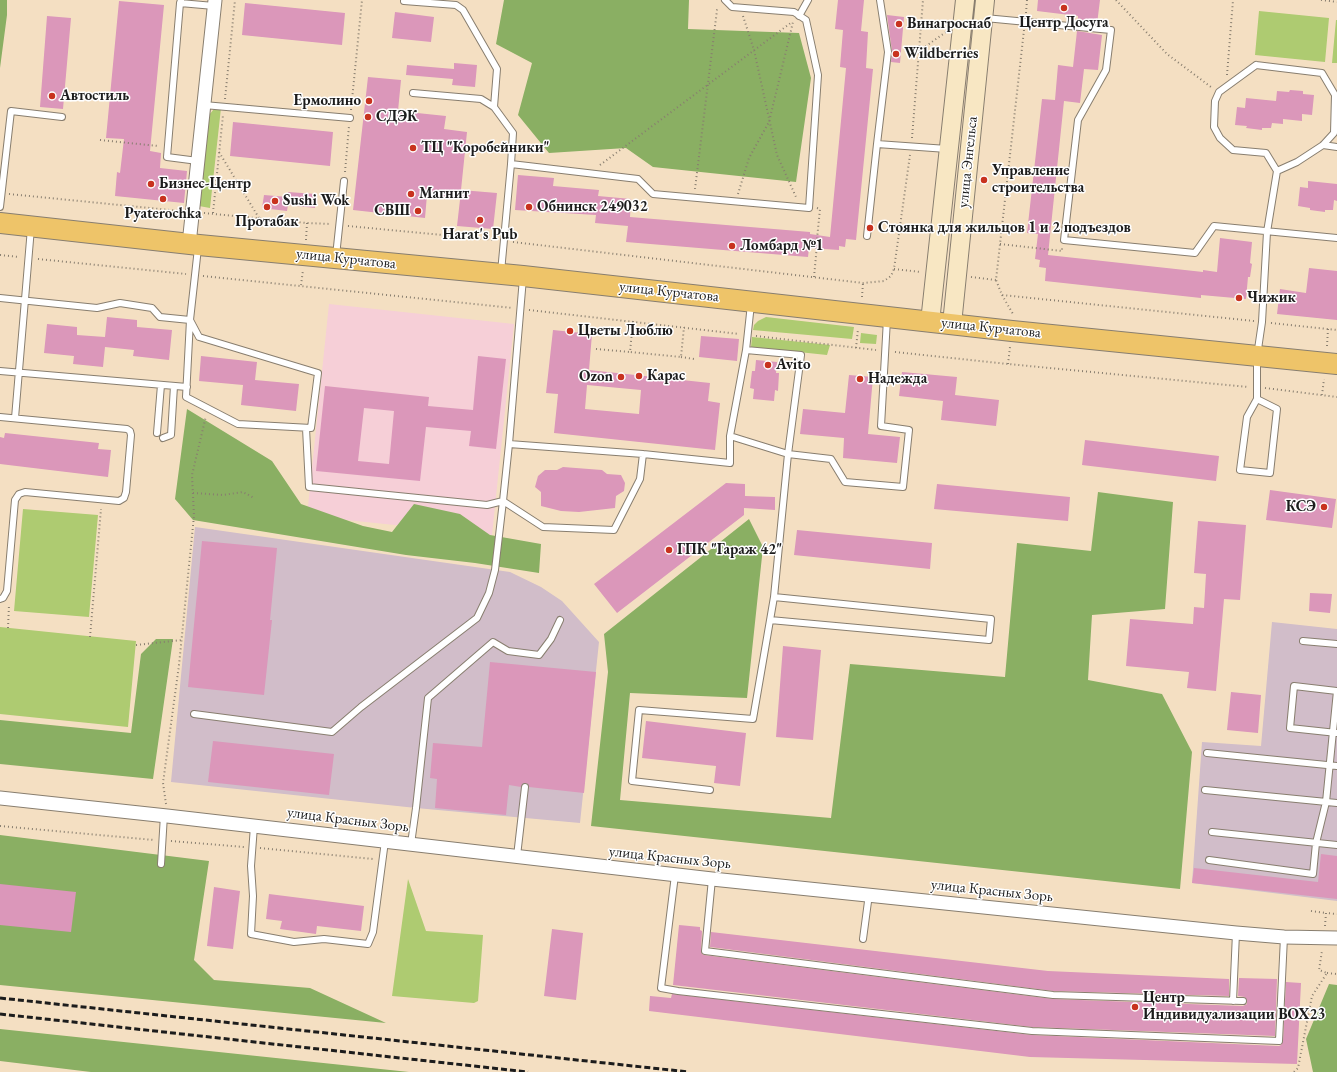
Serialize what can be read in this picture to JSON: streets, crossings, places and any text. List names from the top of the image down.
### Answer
{
  "streets": {
    "main road": ["улица Энгельса", "улица Курчатова"],
    "street": ["улица Красных Зорь"]
  },
  "crossings": [
    ["улица Энгельса", "улица Курчатова"]
  ],
  "places": [
    "Центр Досуга",
    "Винагроснаб",
    "Wildberries",
    "Автостиль",
    "Ермолино",
    "СДЭК",
    "ТЦ \"Коробейники\"",
    "Управление строительства",
    "Бизнес-Центр",
    "Магнит",
    "Pyaterochka",
    "Sushi Wok",
    "Протабак",
    "Обнинск 249032",
    "СВШ",
    "Harat's Pub",
    "Стоянка для жильцов 1 и 2 подъездов",
    "Ломбард №1",
    "Чижик",
    "Цветы Люблю",
    "Avito",
    "Карас",
    "Ozon",
    "Надежда",
    "КСЭ",
    "ГПК \"Гараж 42\"",
    "Центр Индивидуализации BOX23"
  ]
}
